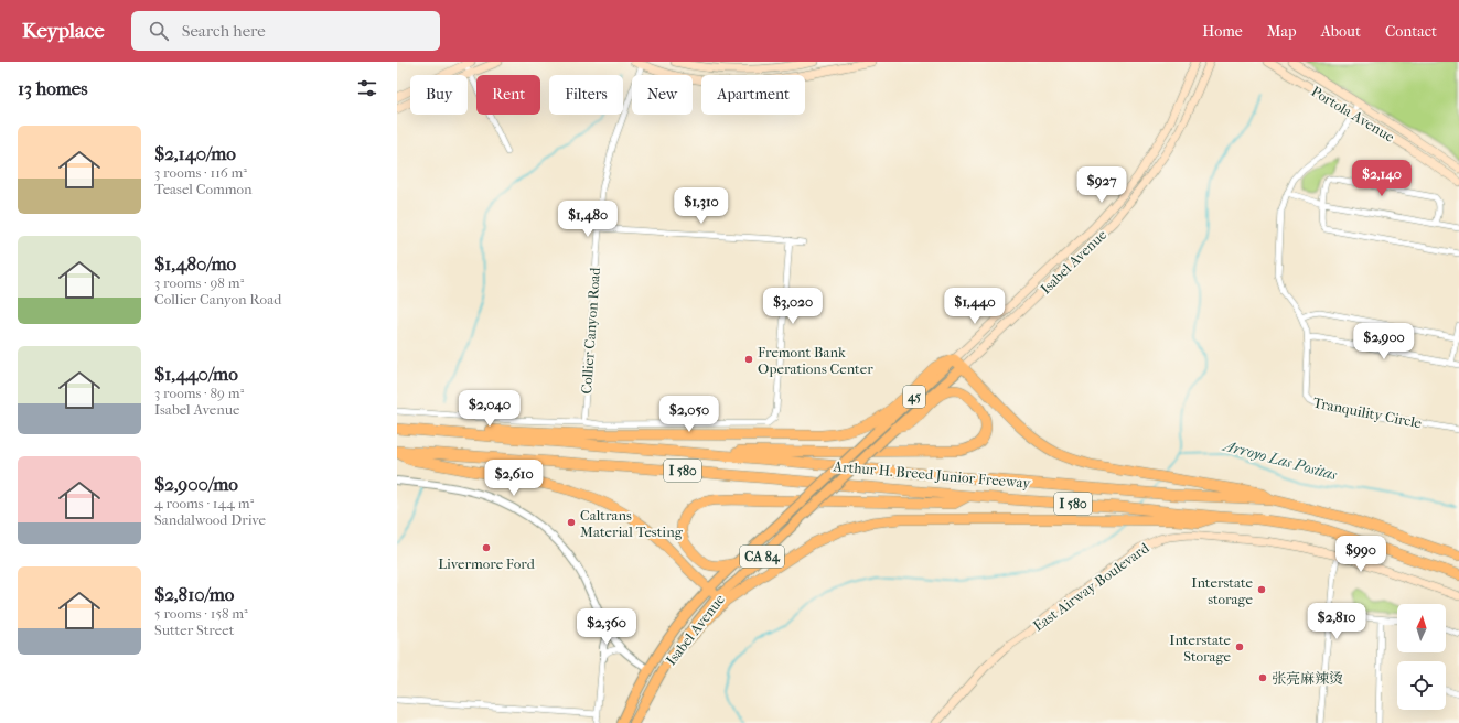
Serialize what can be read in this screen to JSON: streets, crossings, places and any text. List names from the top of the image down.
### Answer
{
  "streets": {
    "highway": [
      "Isabel Avenue",
      "45",
      "I 580",
      "Arthur H. Breed Junior Freeway",
      "CA 84"
    ],
    "main road": ["Portola Avenue", "East Airway Boulevard"],
    "street": ["Collier Canyon Road", "Tranquility Circle"]
  },
  "crossings": [
    ["Portola Avenue", "Tranquility Circle"]
  ],
  "water": ["Arroyo Las Positas"],
  "places": [
    "Fremont Bank Operations Center",
    "Caltrans Material Testing",
    "Livermore Ford",
    "Interstate storage",
    "Interstate Storage",
    "张亮麻辣烫"
  ],
  "north": "top",
  "page": {
    "header": "Keyplace",
    "search": "Search here",
    "nav": [
      "Home",
      "Map",
      "About",
      "Contact"
    ],
    "heading": "13 homes",
    "chip": [
      "Buy",
      "Rent",
      "Filters",
      "New",
      "Apartment"
    ],
    "list": [
      {
        "name": "$2,140/mo",
        "note": "3 rooms · 116 m² · Teasel Common"
      },
      {
        "name": "$1,480/mo",
        "note": "3 rooms · 98 m² · Collier Canyon Road"
      },
      {
        "name": "$1,440/mo",
        "note": "3 rooms · 89 m² · Isabel Avenue"
      },
      {
        "name": "$2,900/mo",
        "note": "4 rooms · 144 m² · Sandalwood Drive"
      },
      {
        "name": "$2,810/mo",
        "note": "5 rooms · 158 m² · Sutter Street"
      }
    ],
    "price": [
      "$2,140",
      "$927",
      "$1,310",
      "$1,480",
      "$3,020",
      "$1,440",
      "$2,900",
      "$2,040",
      "$2,050",
      "$2,610",
      "$990",
      "$2,810",
      "$2,360"
    ]
  }
}
